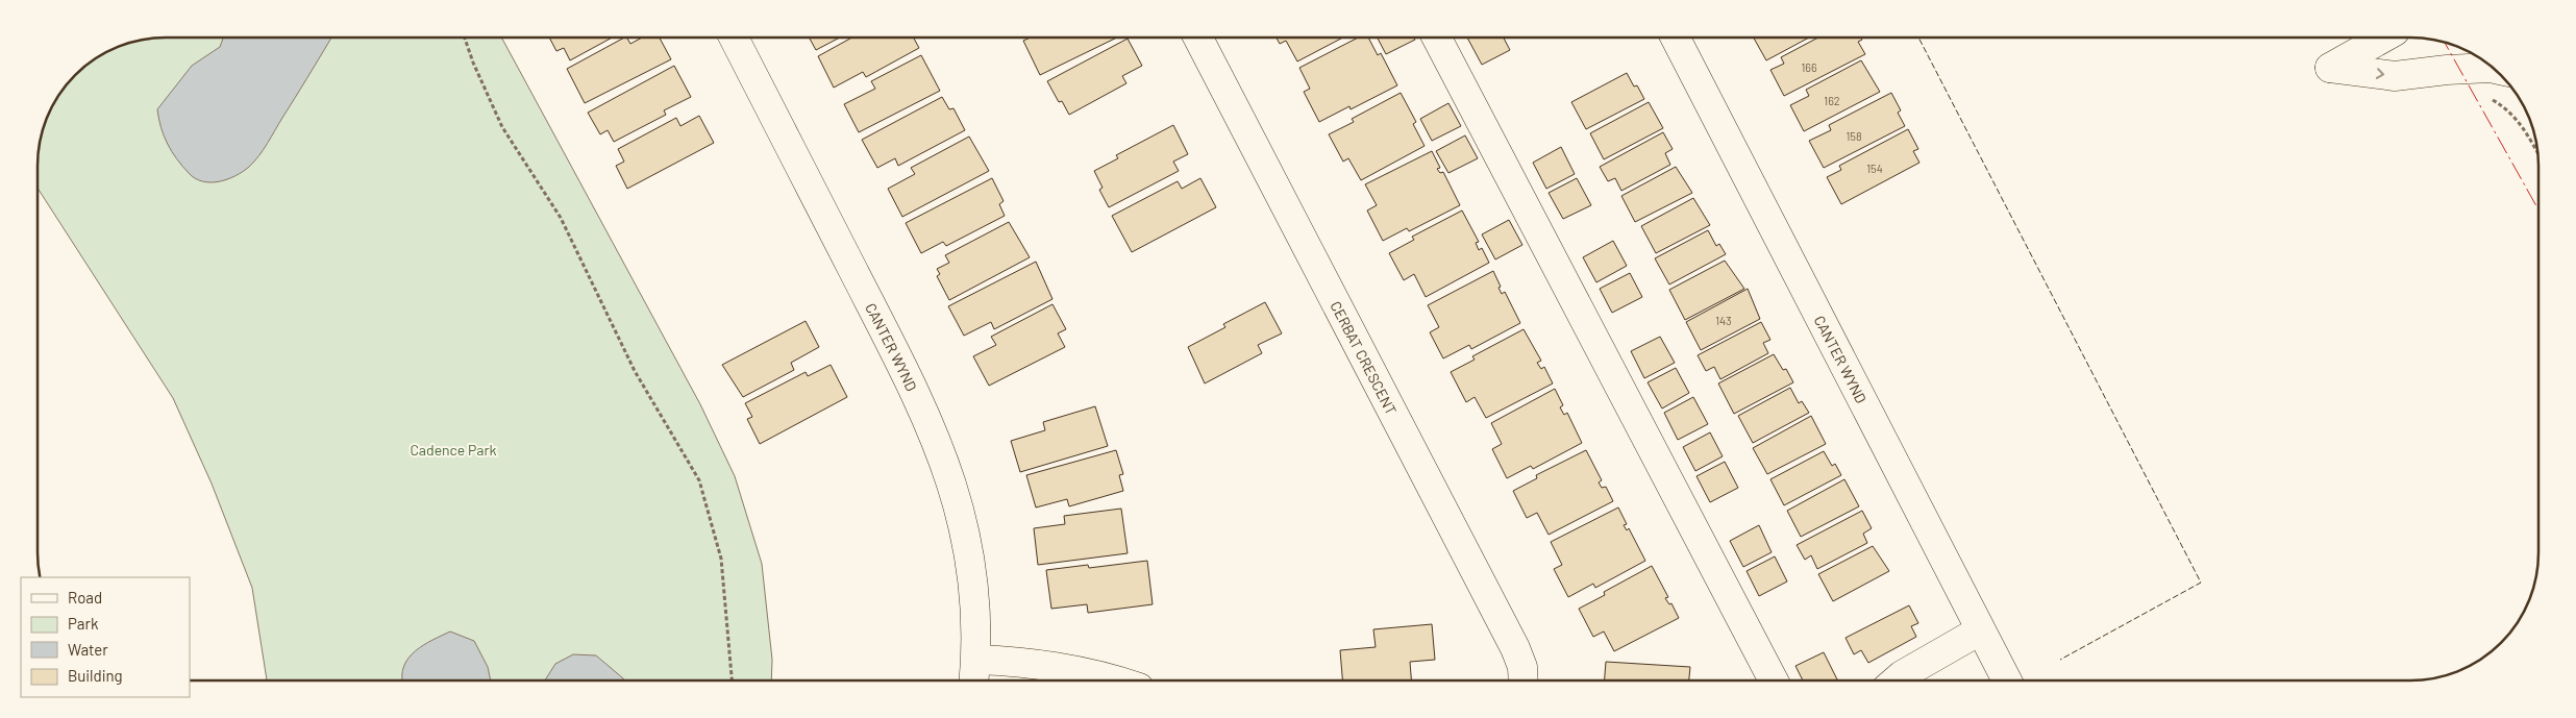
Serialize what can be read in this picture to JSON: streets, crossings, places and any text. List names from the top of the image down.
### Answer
{
  "streets": {
    "street": ["CANTER WYND", "CERBAT CRESCENT"]
  },
  "parks": ["Cadence Park"],
  "house_numbers": [
    "166",
    "162",
    "158",
    "154",
    "143"
  ],
  "legend": [
    "Road",
    "Park",
    "Water",
    "Building"
  ]
}
